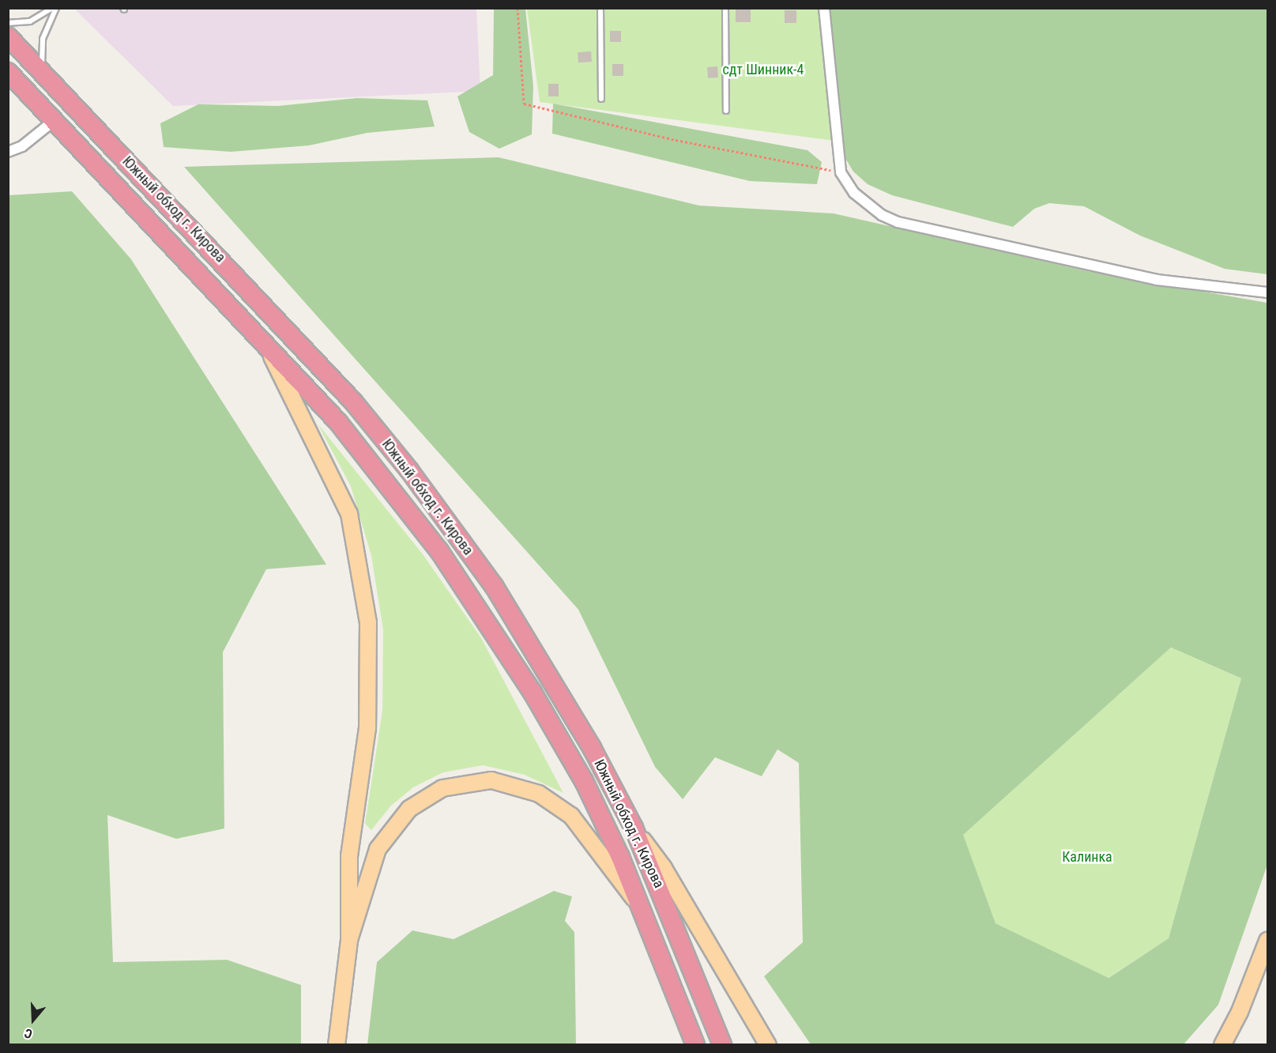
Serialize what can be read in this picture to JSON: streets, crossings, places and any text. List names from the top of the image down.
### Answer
{
  "streets": {
    "highway": ["Южный обход г. Кирова"]
  },
  "parks": ["сдт Шинник-4", "Калинка"],
  "north": "bottom"
}
